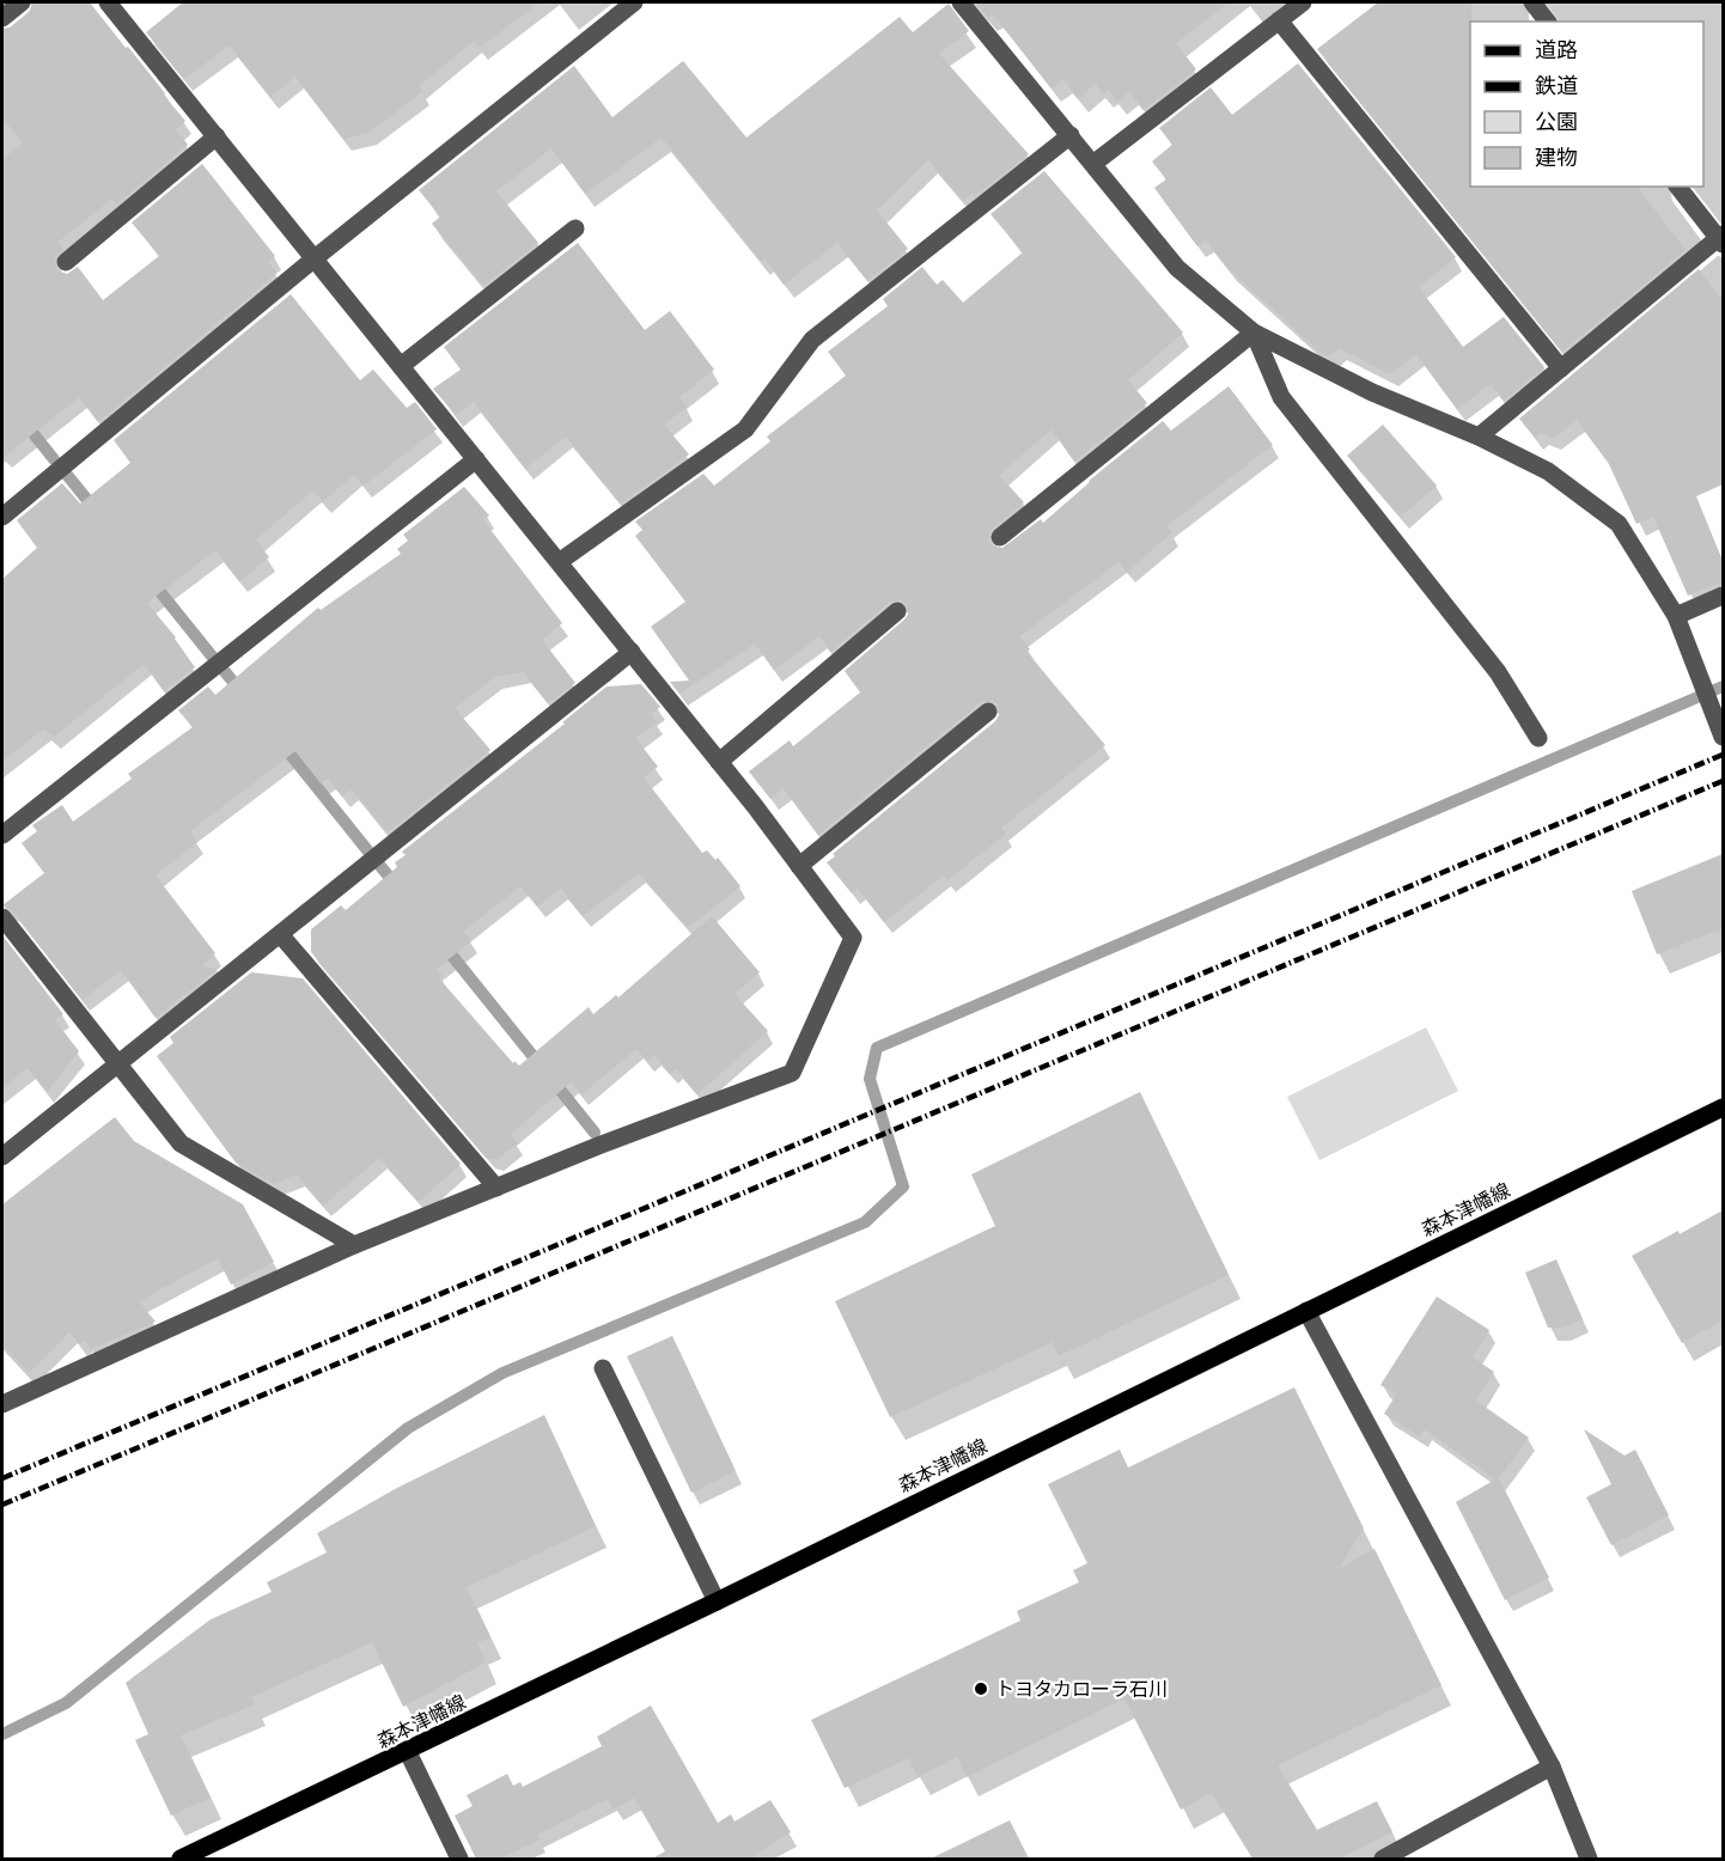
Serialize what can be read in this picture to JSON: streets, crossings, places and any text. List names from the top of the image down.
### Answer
{
  "streets": {
    "main road": ["森本津幡線"]
  },
  "places": ["トヨタカローラ石川"],
  "legend": [
    "道路",
    "鉄道",
    "公園",
    "建物"
  ]
}
